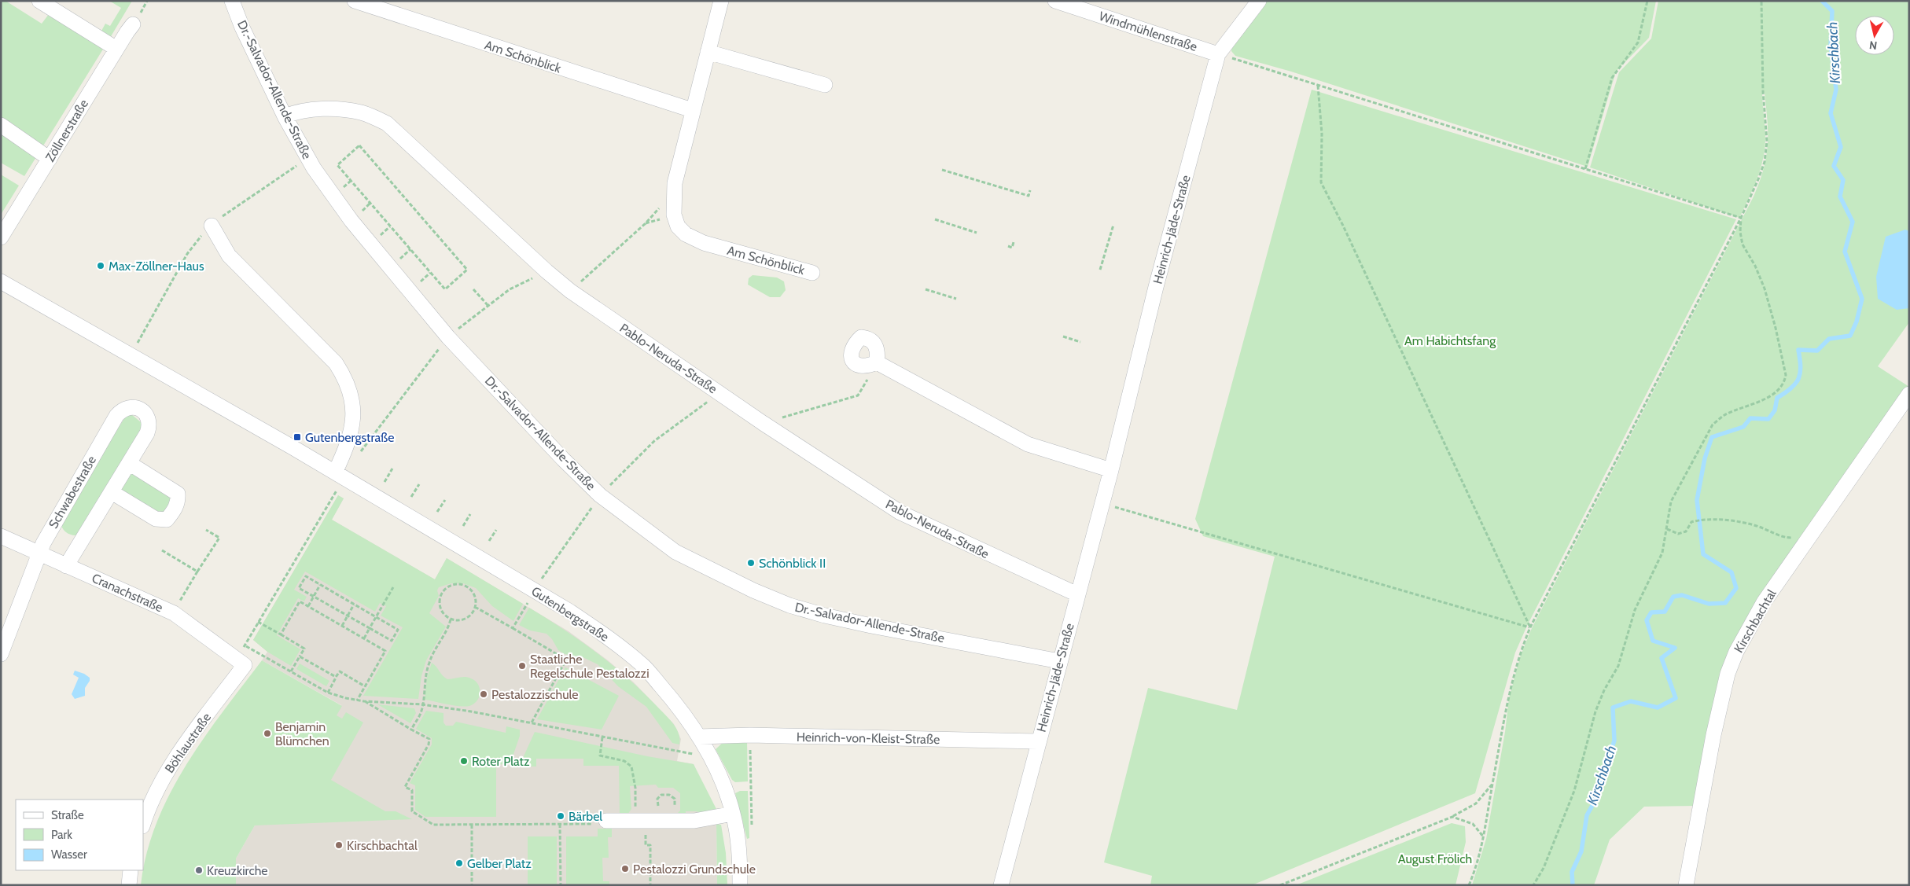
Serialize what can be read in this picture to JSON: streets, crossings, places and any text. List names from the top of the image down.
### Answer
{
  "streets": {
    "street": [
      "Windmühlenstraße",
      "Am Schönblick",
      "Dr.-Salvador-Allende-Straße",
      "Zöllnerstraße",
      "Heinrich-Jäde-Straße",
      "Pablo-Neruda-Straße",
      "Schwabestraße",
      "Cranachstraße",
      "Gutenbergstraße",
      "Kirschbachtal",
      "Heinrich-von-Kleist-Straße",
      "Böhlaustraße"
    ]
  },
  "crossings": [
    ["Windmühlenstraße", "Heinrich-Jäde-Straße"],
    ["Dr.-Salvador-Allende-Straße", "Heinrich-Jäde-Straße"],
    ["Dr.-Salvador-Allende-Straße", "Pablo-Neruda-Straße"],
    ["Heinrich-Jäde-Straße", "Pablo-Neruda-Straße"],
    ["Heinrich-Jäde-Straße", "Heinrich-von-Kleist-Straße"],
    ["Schwabestraße", "Cranachstraße"],
    ["Cranachstraße", "Böhlaustraße"],
    ["Gutenbergstraße", "Heinrich-von-Kleist-Straße"]
  ],
  "water": ["Kirschbach"],
  "parks": ["Am Habichtsfang", "August Frölich"],
  "places": {
    "other": [
      "Max-Zöllner-Haus",
      "Schönblick II",
      "Staatliche Regelschule Pestalozzi",
      "Pestalozzischule",
      "Benjamin Blümchen",
      "Roter Platz",
      "Bärbel",
      "Kirschbachtal",
      "Gelber Platz",
      "Pestalozzi Grundschule",
      "Kreuzkirche"
    ],
    "transit": ["Gutenbergstraße"]
  },
  "legend": ["Straße", "Park", "Wasser"],
  "north": "bottom"
}
